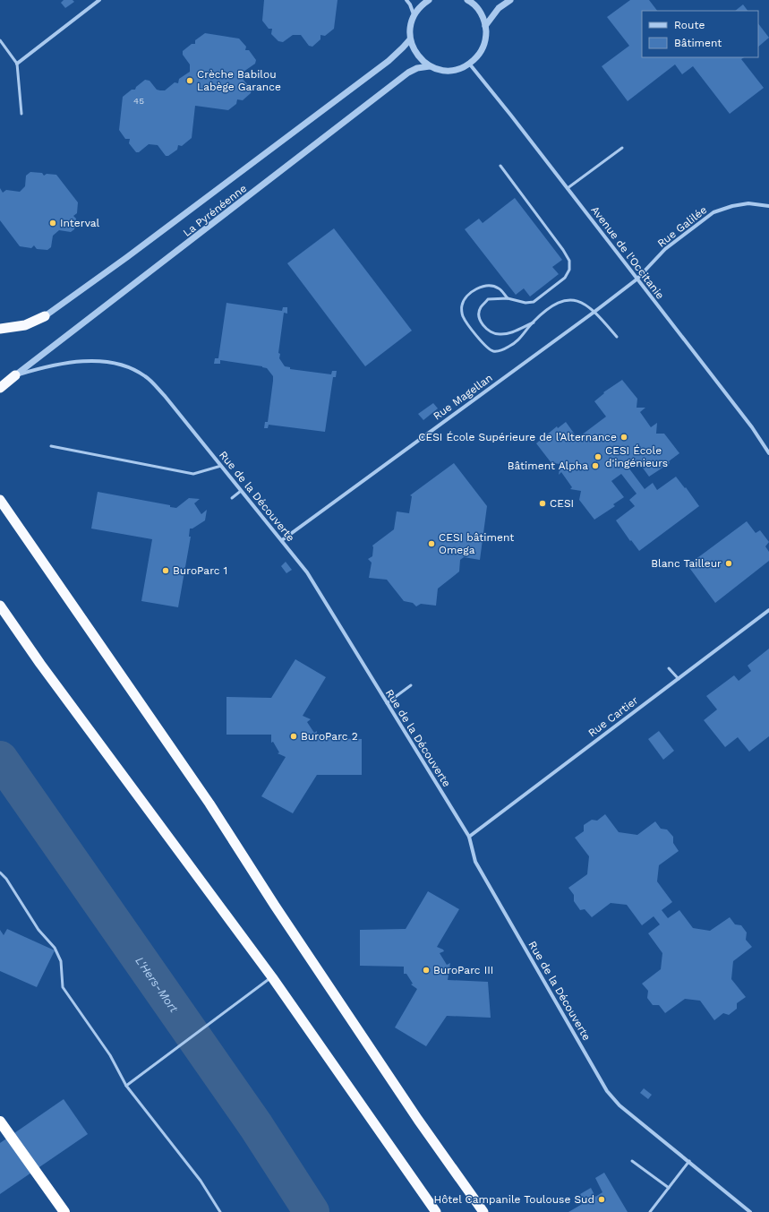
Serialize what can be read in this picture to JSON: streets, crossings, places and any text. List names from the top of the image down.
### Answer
{
  "streets": {
    "street": [
      "La Pyrénéenne",
      "Rue Galilée",
      "Avenue de l'Occitanie",
      "Rue Magellan",
      "Rue de la Découverte",
      "Rue Cartier"
    ]
  },
  "crossings": [
    ["La Pyrénéenne", "Avenue de l'Occitanie"],
    ["La Pyrénéenne", "Rue de la Découverte"],
    ["Rue Galilée", "Avenue de l'Occitanie"],
    ["Rue Galilée", "Rue Magellan"],
    ["Avenue de l'Occitanie", "Rue Magellan"],
    ["Rue Magellan", "Rue de la Découverte"],
    ["Rue de la Découverte", "Rue Cartier"]
  ],
  "water": ["L'Hers-Mort"],
  "places": [
    "Crèche Babilou Labège Garance",
    "Interval",
    "CESI École Supérieure de l’Alternance",
    "CESI École d'ingénieurs",
    "Bâtiment Alpha",
    "CESI",
    "CESI bâtiment Omega",
    "Blanc Tailleur",
    "BuroParc 1",
    "BuroParc 2",
    "BuroParc III",
    "Hôtel Campanile Toulouse Sud"
  ],
  "house_numbers": ["45"],
  "legend": ["Route", "Bâtiment"]
}
